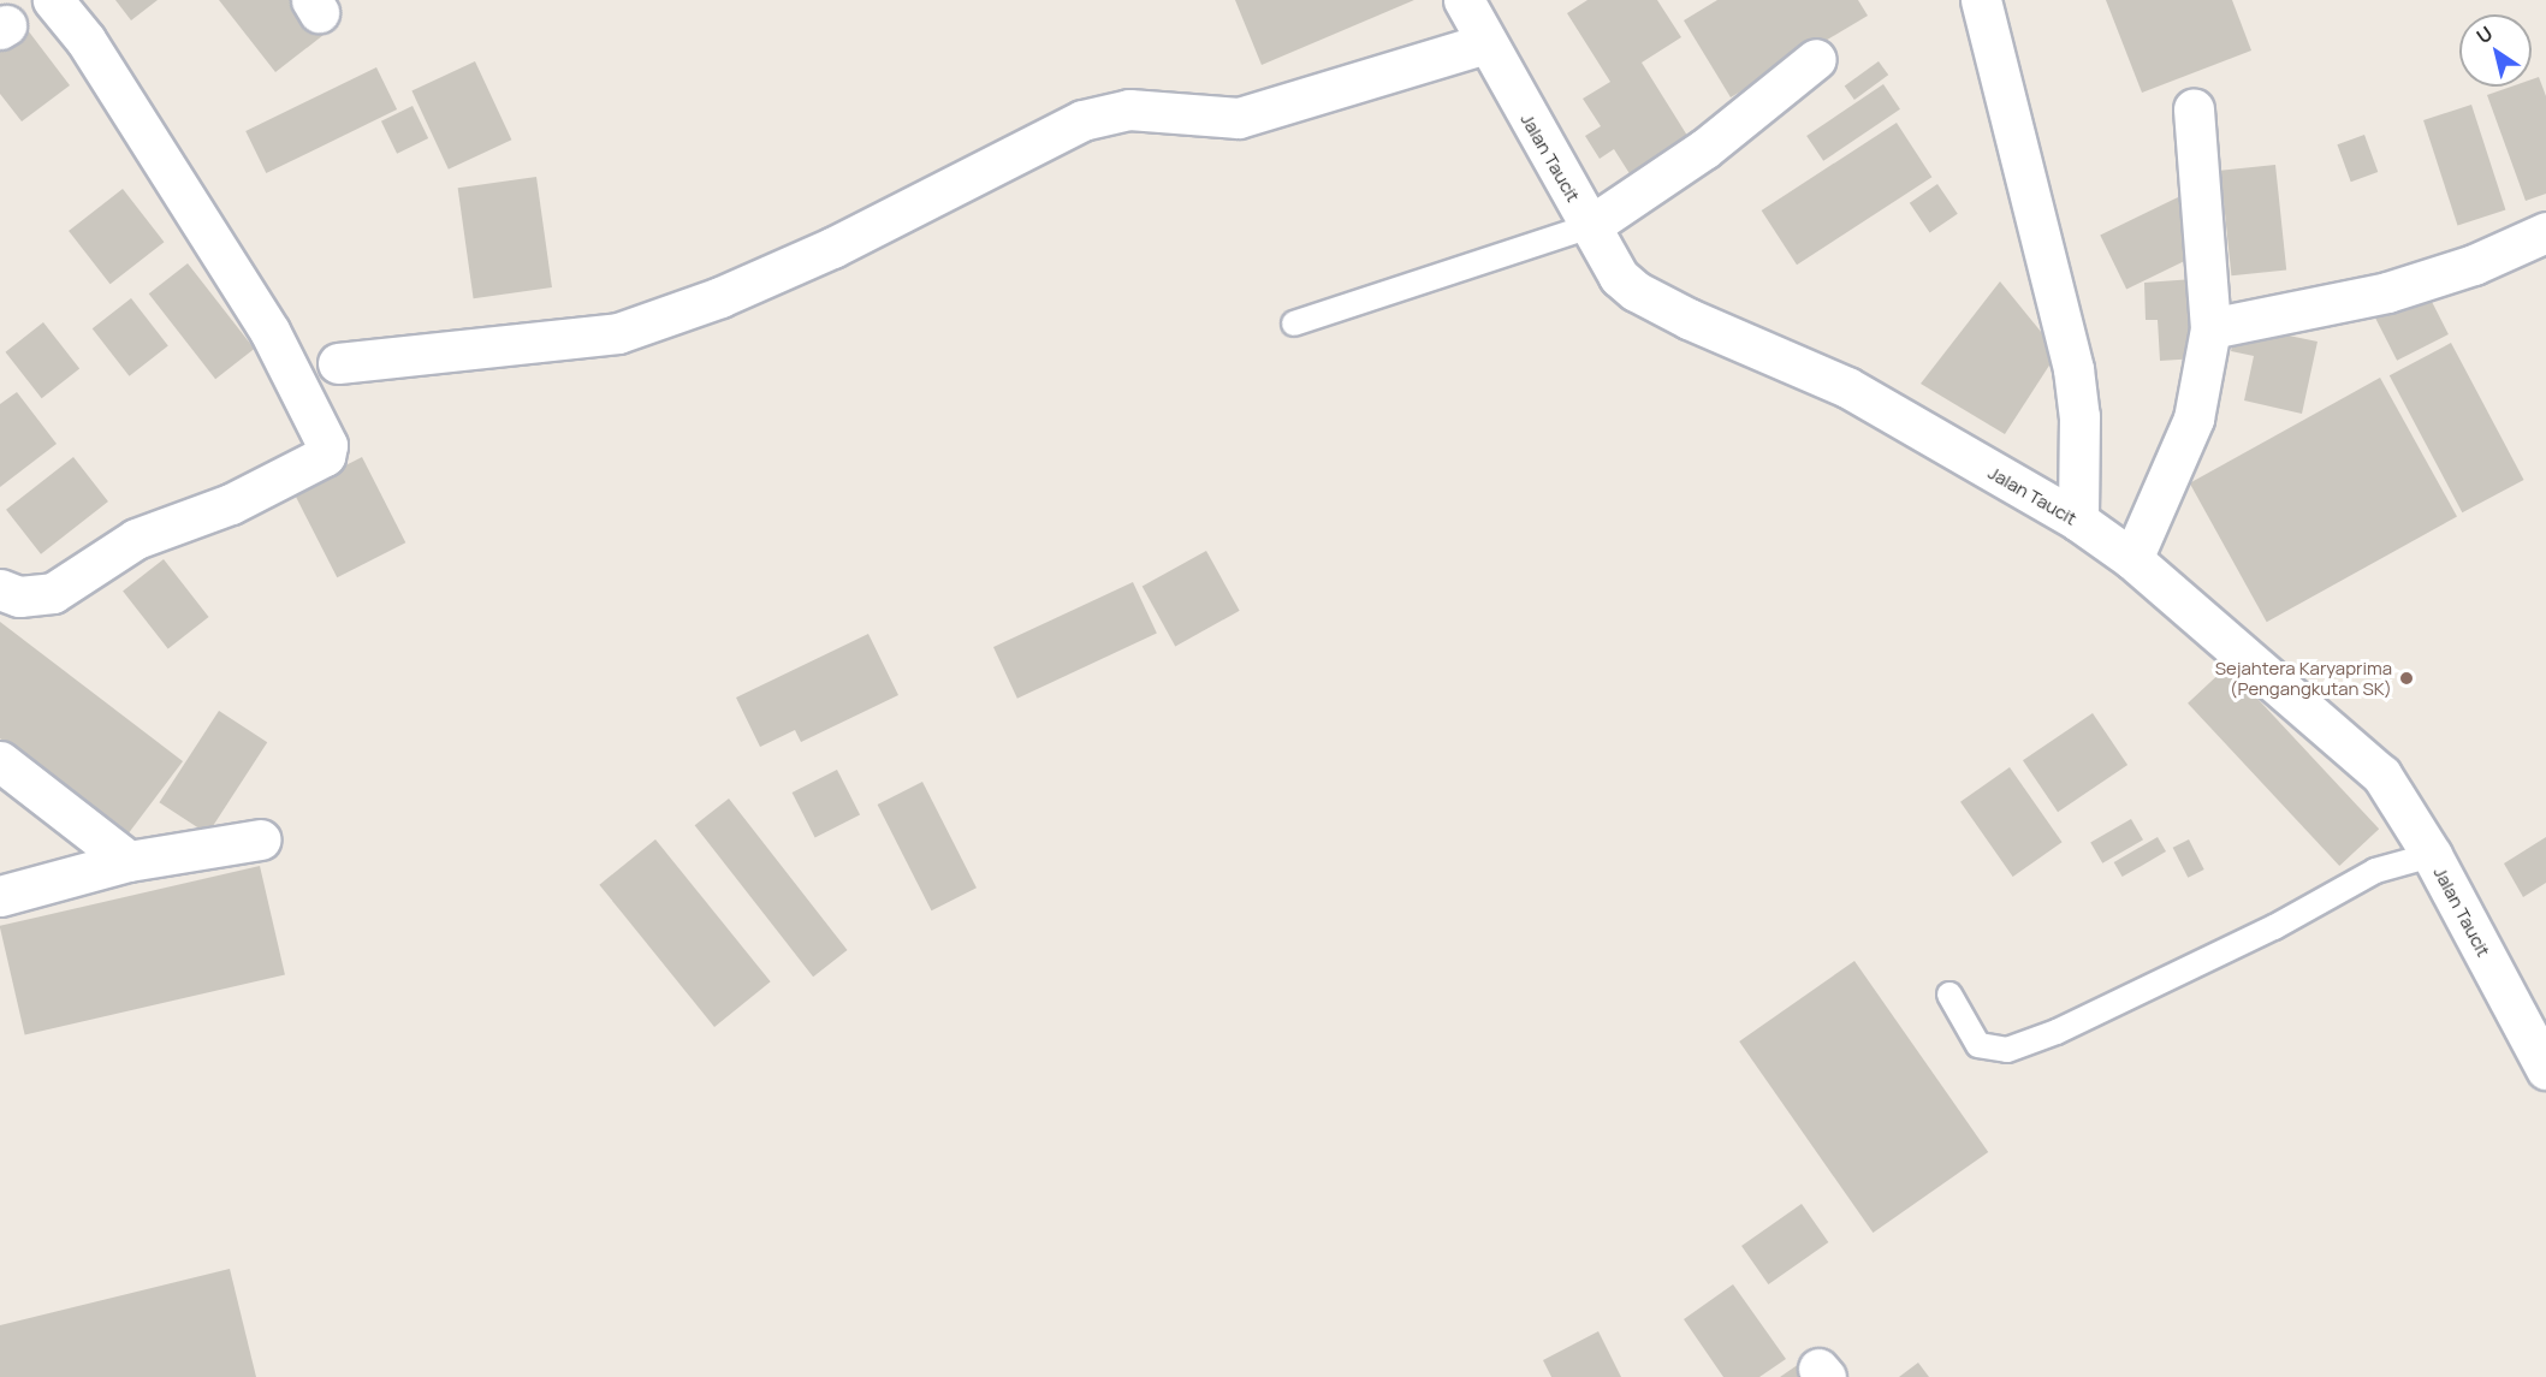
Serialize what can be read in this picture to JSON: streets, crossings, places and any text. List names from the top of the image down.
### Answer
{
  "streets": {
    "street": ["Jalan Taucit"]
  },
  "places": ["Sejahtera Karyaprima (Pengangkutan SK)"],
  "north": "top left"
}
